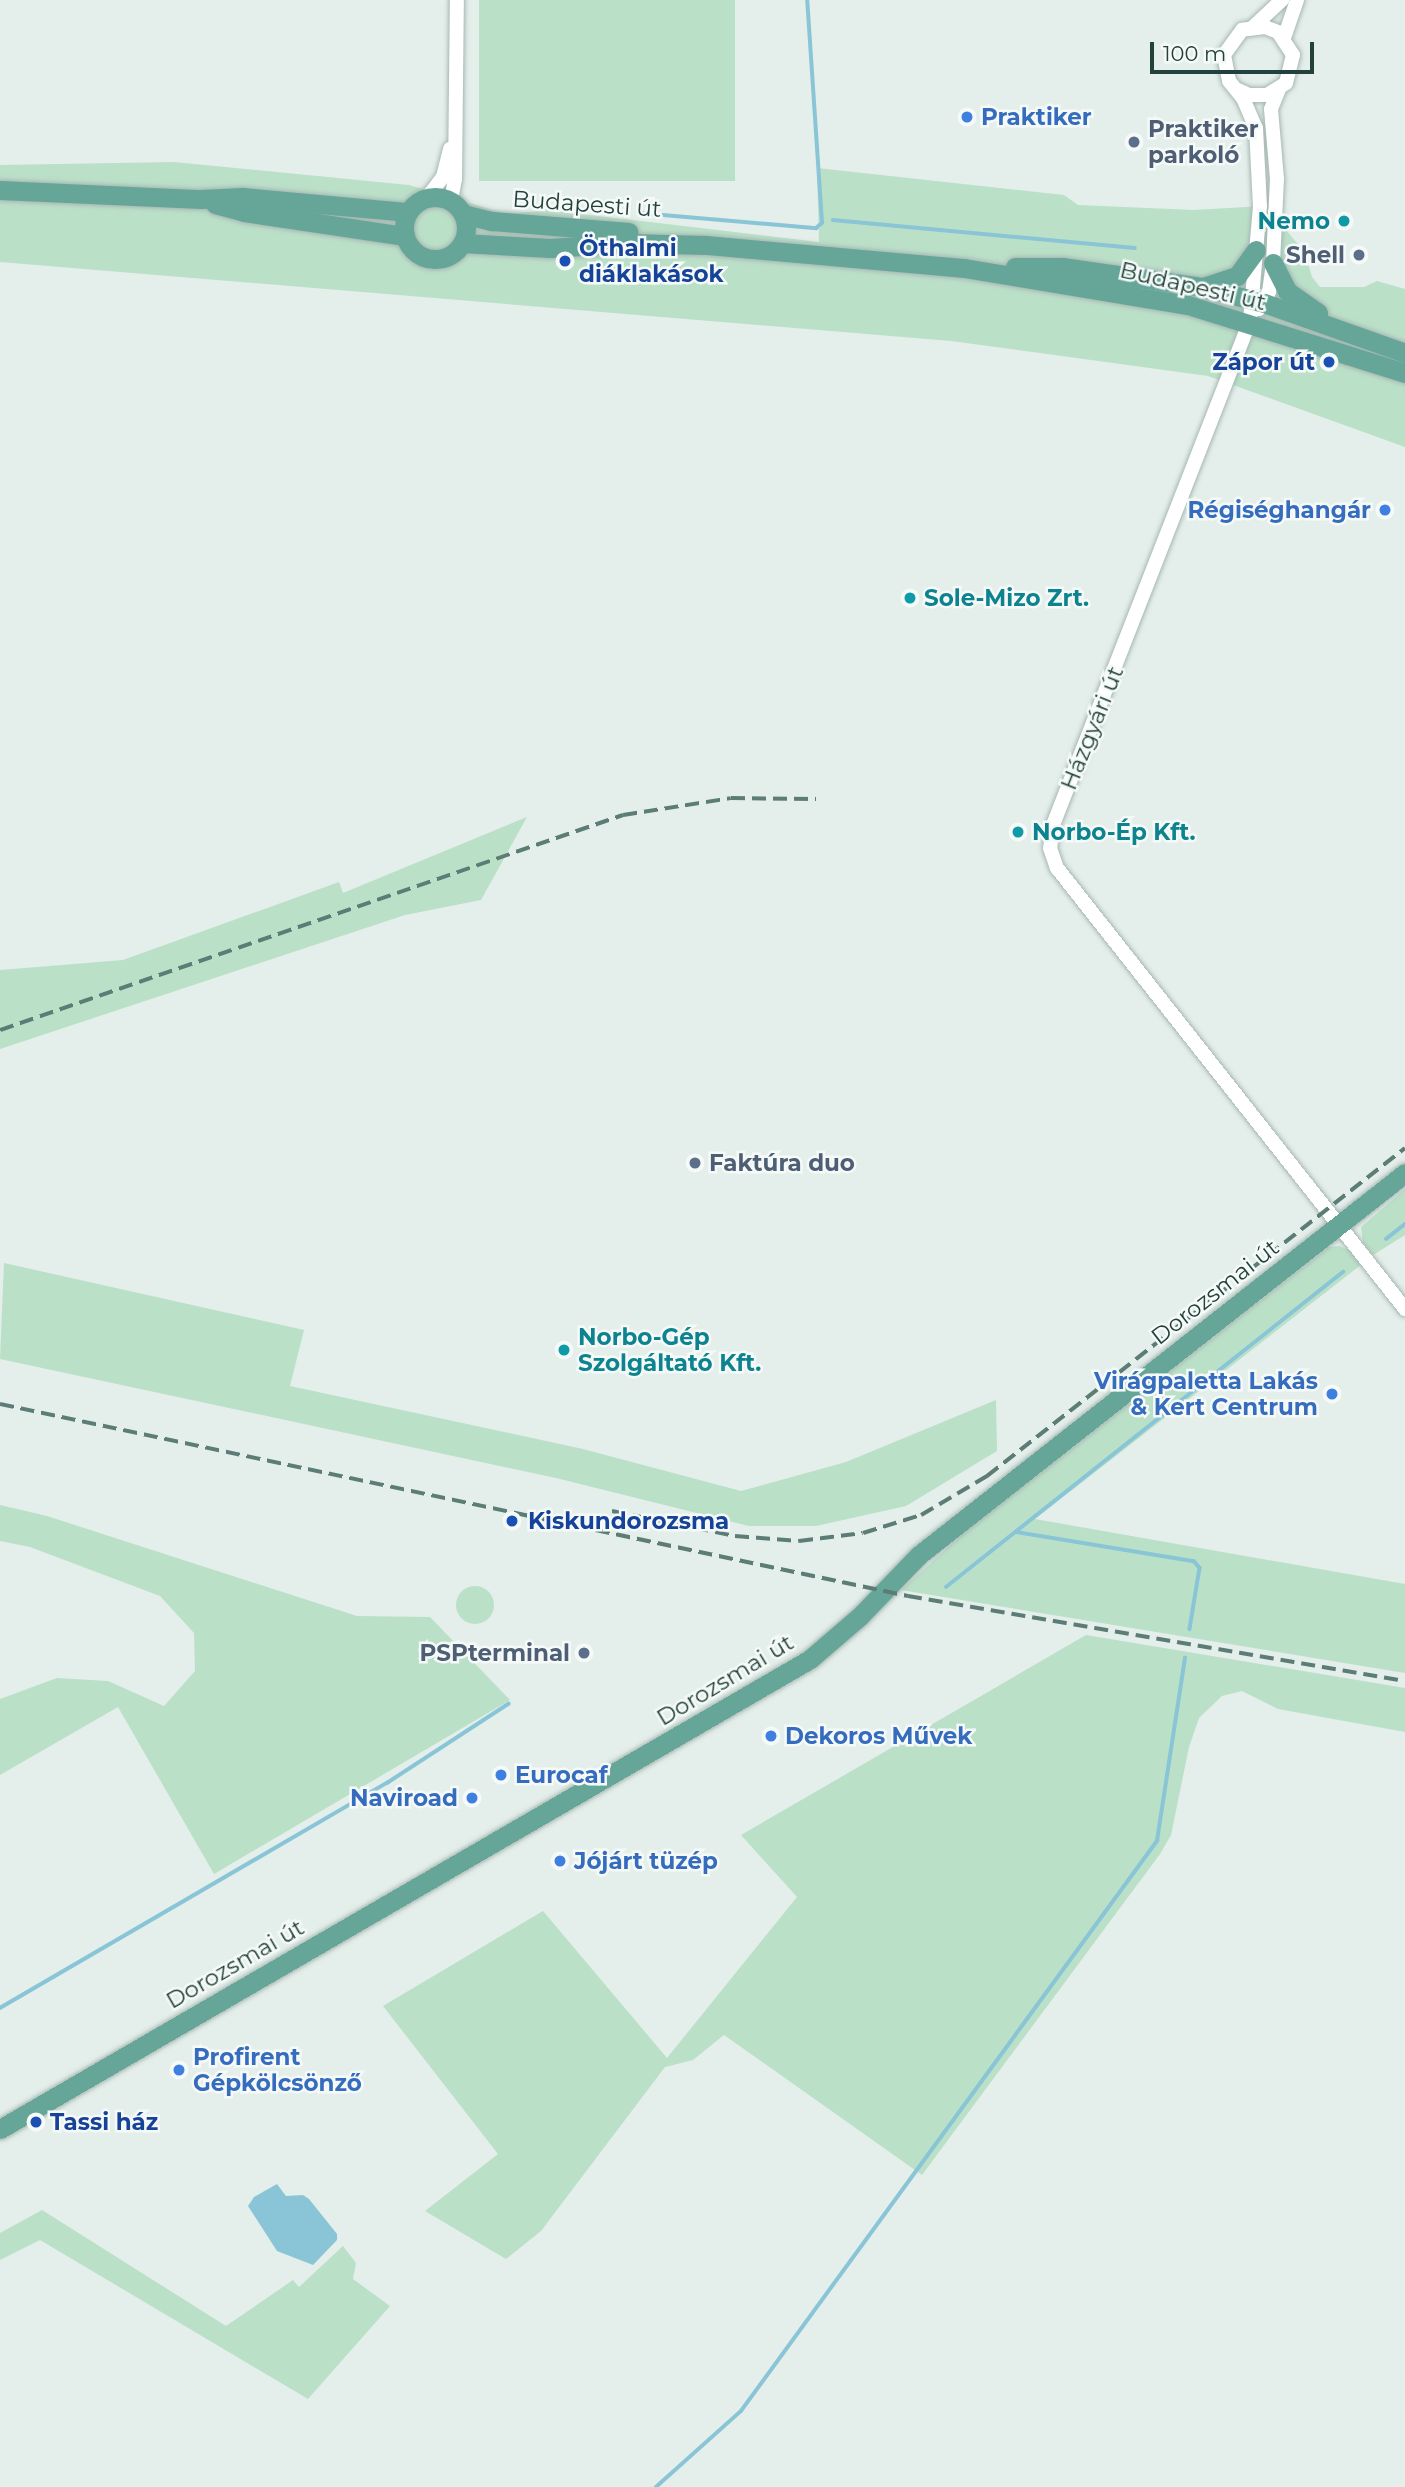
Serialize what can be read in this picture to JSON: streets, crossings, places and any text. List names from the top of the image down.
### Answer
{
  "streets": {
    "main road": ["Budapesti út", "Dorozsmai út"],
    "street": ["Házgyári út"]
  },
  "crossings": [
    ["Budapesti út", "Házgyári út"],
    ["Házgyári út", "Dorozsmai út"]
  ],
  "places": [
    "Praktiker",
    "Praktiker parkoló",
    "Nemo",
    "Shell",
    "Öthalmi diáklakások",
    "Zápor út",
    "Régiséghangár",
    "Sole-Mizo Zrt.",
    "Norbo-Ép Kft.",
    "Faktúra duo",
    "Norbo-Gép Szolgáltató Kft.",
    "Virágpaletta Lakás & Kert Centrum",
    "Kiskundorozsma",
    "PSPterminal",
    "Dekoros Művek",
    "Eurocaf",
    "Naviroad",
    "Jójárt tüzép",
    "Profirent Gépkölcsönző",
    "Tassi ház"
  ],
  "scale_bar": "100 m"
}
